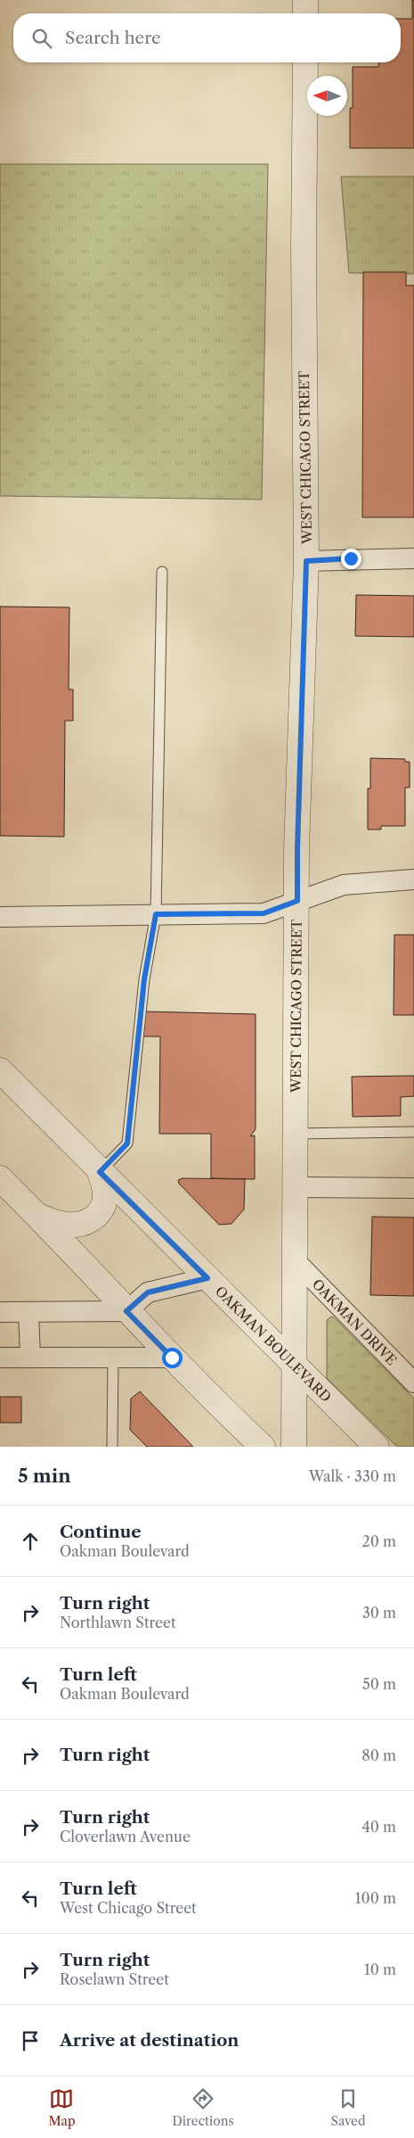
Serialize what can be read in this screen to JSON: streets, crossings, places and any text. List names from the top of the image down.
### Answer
{
  "streets": {
    "street": ["WEST CHICAGO STREET", "OAKMAN DRIVE", "OAKMAN BOULEVARD"]
  },
  "crossings": [
    ["WEST CHICAGO STREET", "OAKMAN DRIVE"],
    ["WEST CHICAGO STREET", "OAKMAN BOULEVARD"]
  ],
  "north": "left",
  "page": {
    "search": "Search here",
    "heading": ["5 min", "Walk · 330 m"],
    "list": [
      ["Continue", "Oakman Boulevard", "20 m"],
      ["Turn right", "Northlawn Street", "30 m"],
      ["Turn left", "Oakman Boulevard", "50 m"],
      ["Turn right", "80 m"],
      ["Turn right", "Cloverlawn Avenue", "40 m"],
      ["Turn left", "West Chicago Street", "100 m"],
      ["Turn right", "Roselawn Street", "10 m"],
      "Arrive at destination"
    ],
    "nav": ["Map", "Directions", "Saved"]
  }
}
